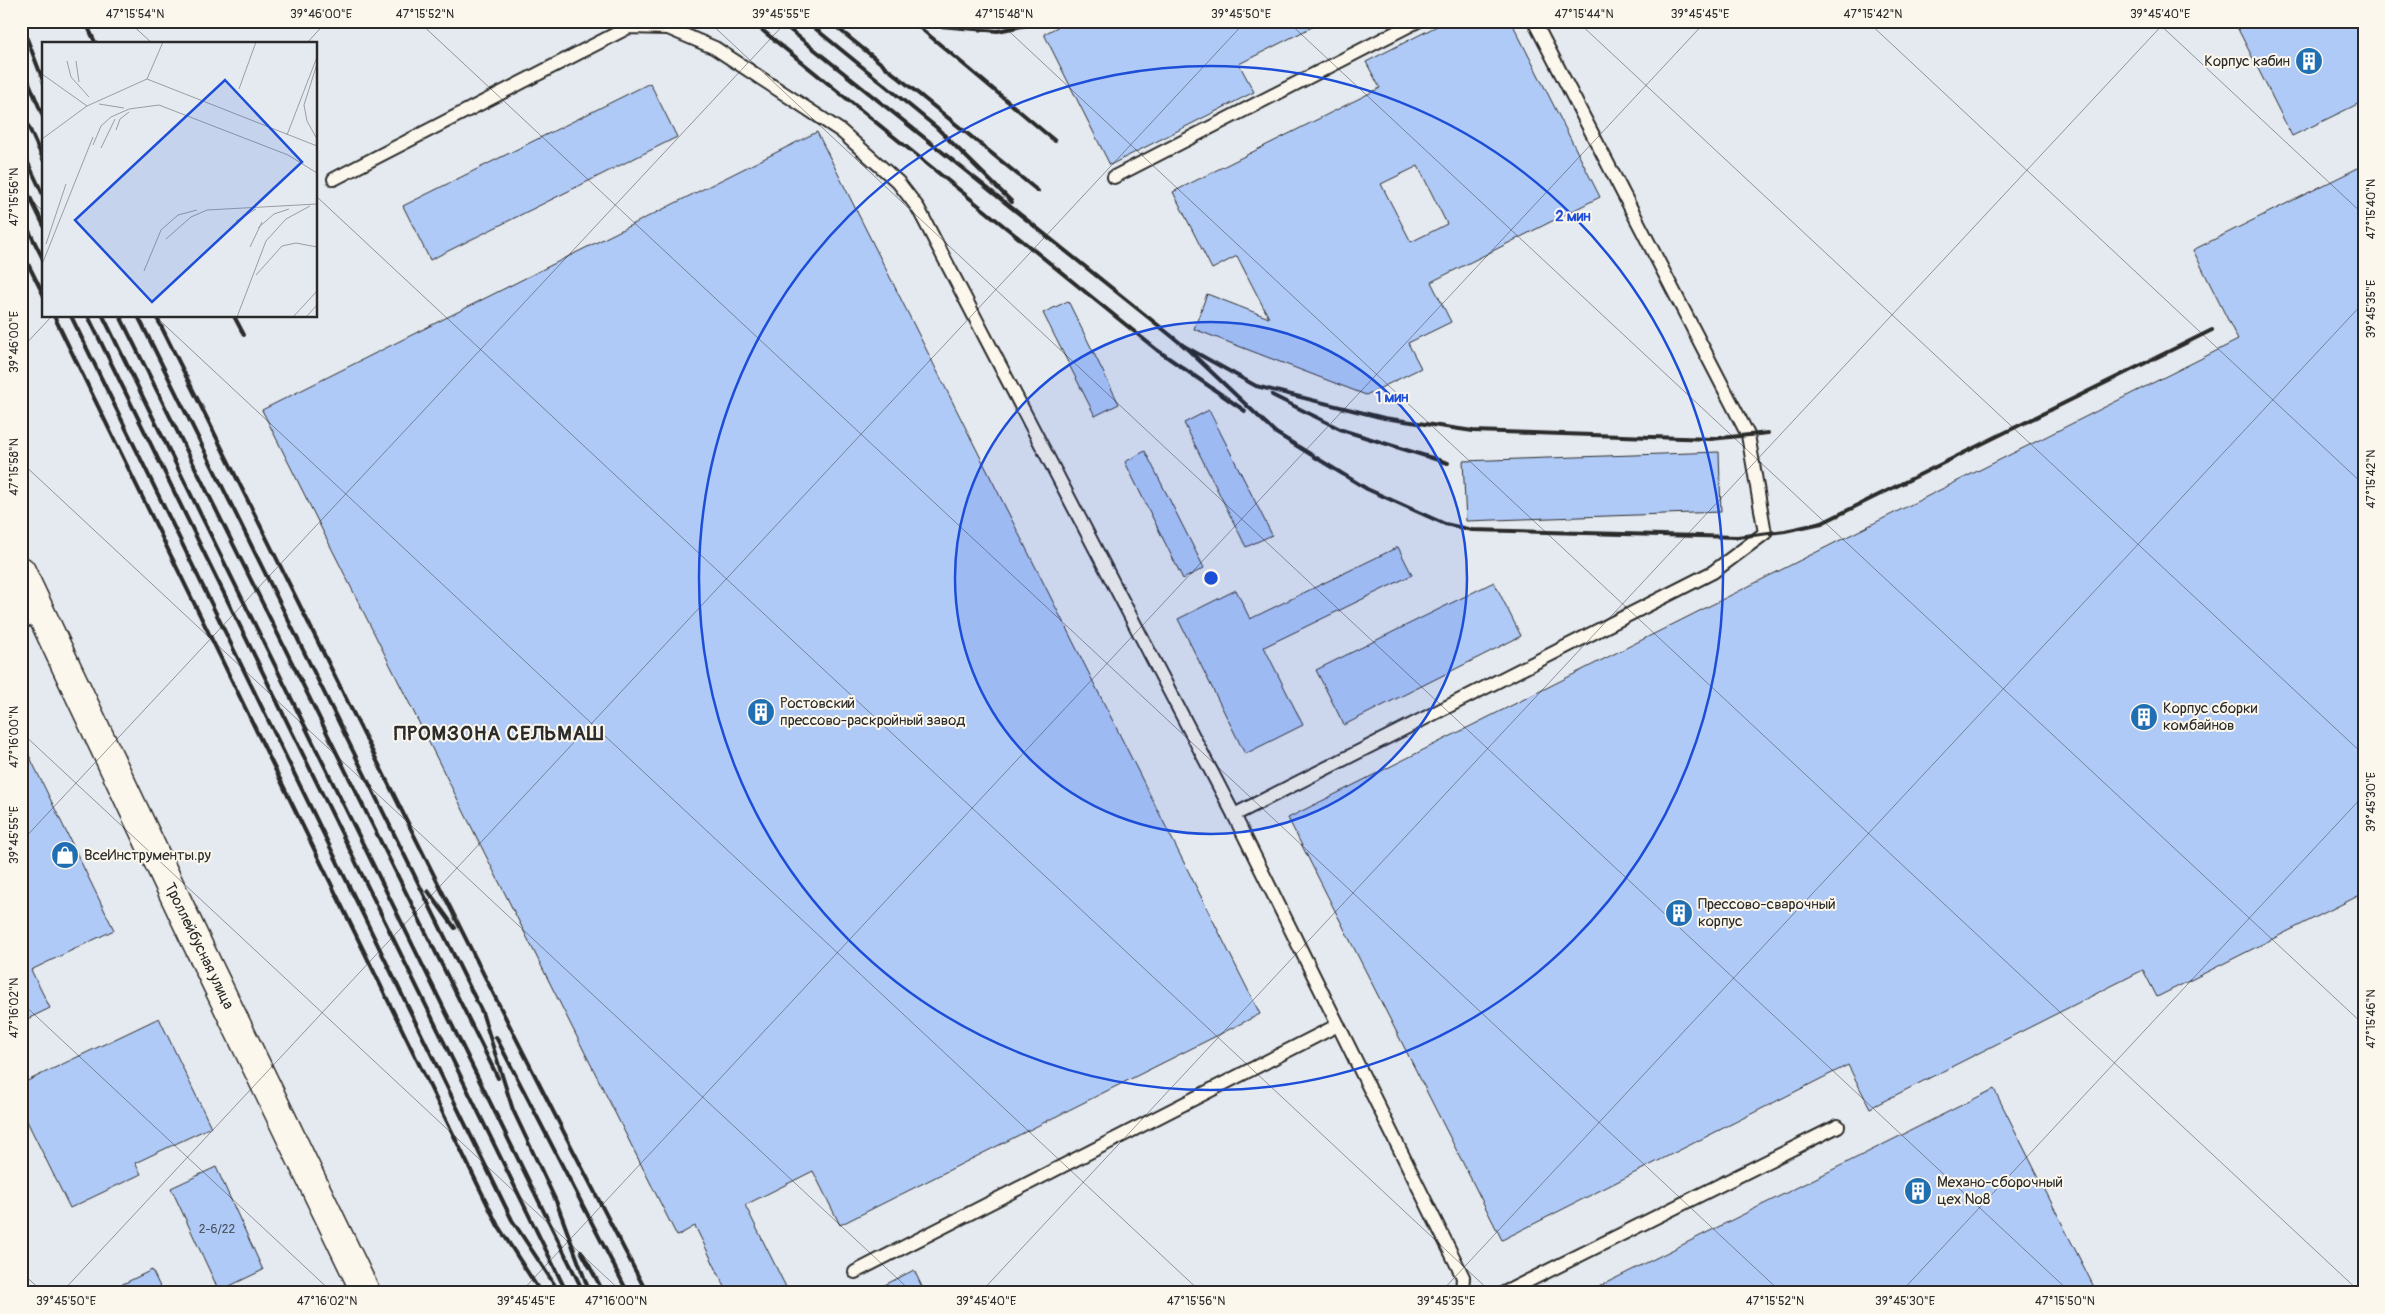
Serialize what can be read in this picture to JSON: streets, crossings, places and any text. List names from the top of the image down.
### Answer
{
  "streets": {
    "main road": ["Троллейбусная улица"]
  },
  "districts": ["ПРОМЗОНА СЕЛЬМАШ"],
  "places": {
    "building": [
      "Корпус кабин",
      "Ростовский прессово-раскройный завод",
      "Корпус сборки комбайнов",
      "Прессово-сварочный корпус",
      "Механо-сборочный цех №8"
    ],
    "shop": ["ВсеИнструменты.ру"]
  },
  "house_numbers": ["2-6/22"],
  "coordinates": [
    "47°15'54\"N",
    "39°46'00\"E",
    "47°15'52\"N",
    "39°45'55\"E",
    "47°15'48\"N",
    "39°45'50\"E",
    "47°15'44\"N",
    "39°45'45\"E",
    "47°15'42\"N",
    "39°45'40\"E",
    "47°15'56\"N",
    "47°15'40\"N",
    "39°45'35\"E",
    "47°15'58\"N",
    "47°16'00\"N",
    "39°45'30\"E",
    "47°16'02\"N",
    "47°15'46\"N",
    "47°15'50\"N"
  ],
  "rings": ["2 мин", "1 мин"]
}
